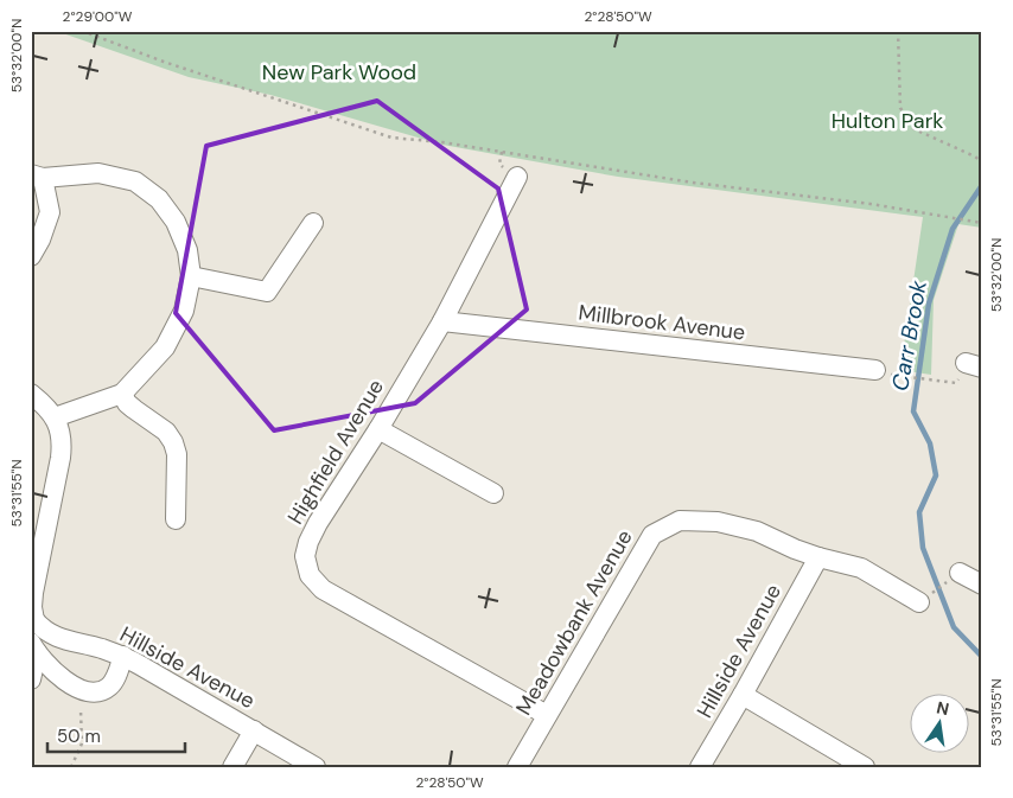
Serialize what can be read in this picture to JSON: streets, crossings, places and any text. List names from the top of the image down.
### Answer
{
  "streets": {
    "street": [
      "Millbrook Avenue",
      "Highfield Avenue",
      "Meadowbank Avenue",
      "Hillside Avenue"
    ]
  },
  "crossings": [
    ["Millbrook Avenue", "Highfield Avenue"],
    ["Highfield Avenue", "Meadowbank Avenue"],
    ["Meadowbank Avenue", "Hillside Avenue"]
  ],
  "water": ["Carr Brook"],
  "parks": ["New Park Wood", "Hulton Park"],
  "scale_bar": "50 m",
  "north": "top",
  "coordinates": [
    "2°29'00\"W",
    "2°28'50\"W",
    "53°32'00\"N",
    "53°31'55\"N"
  ]
}
